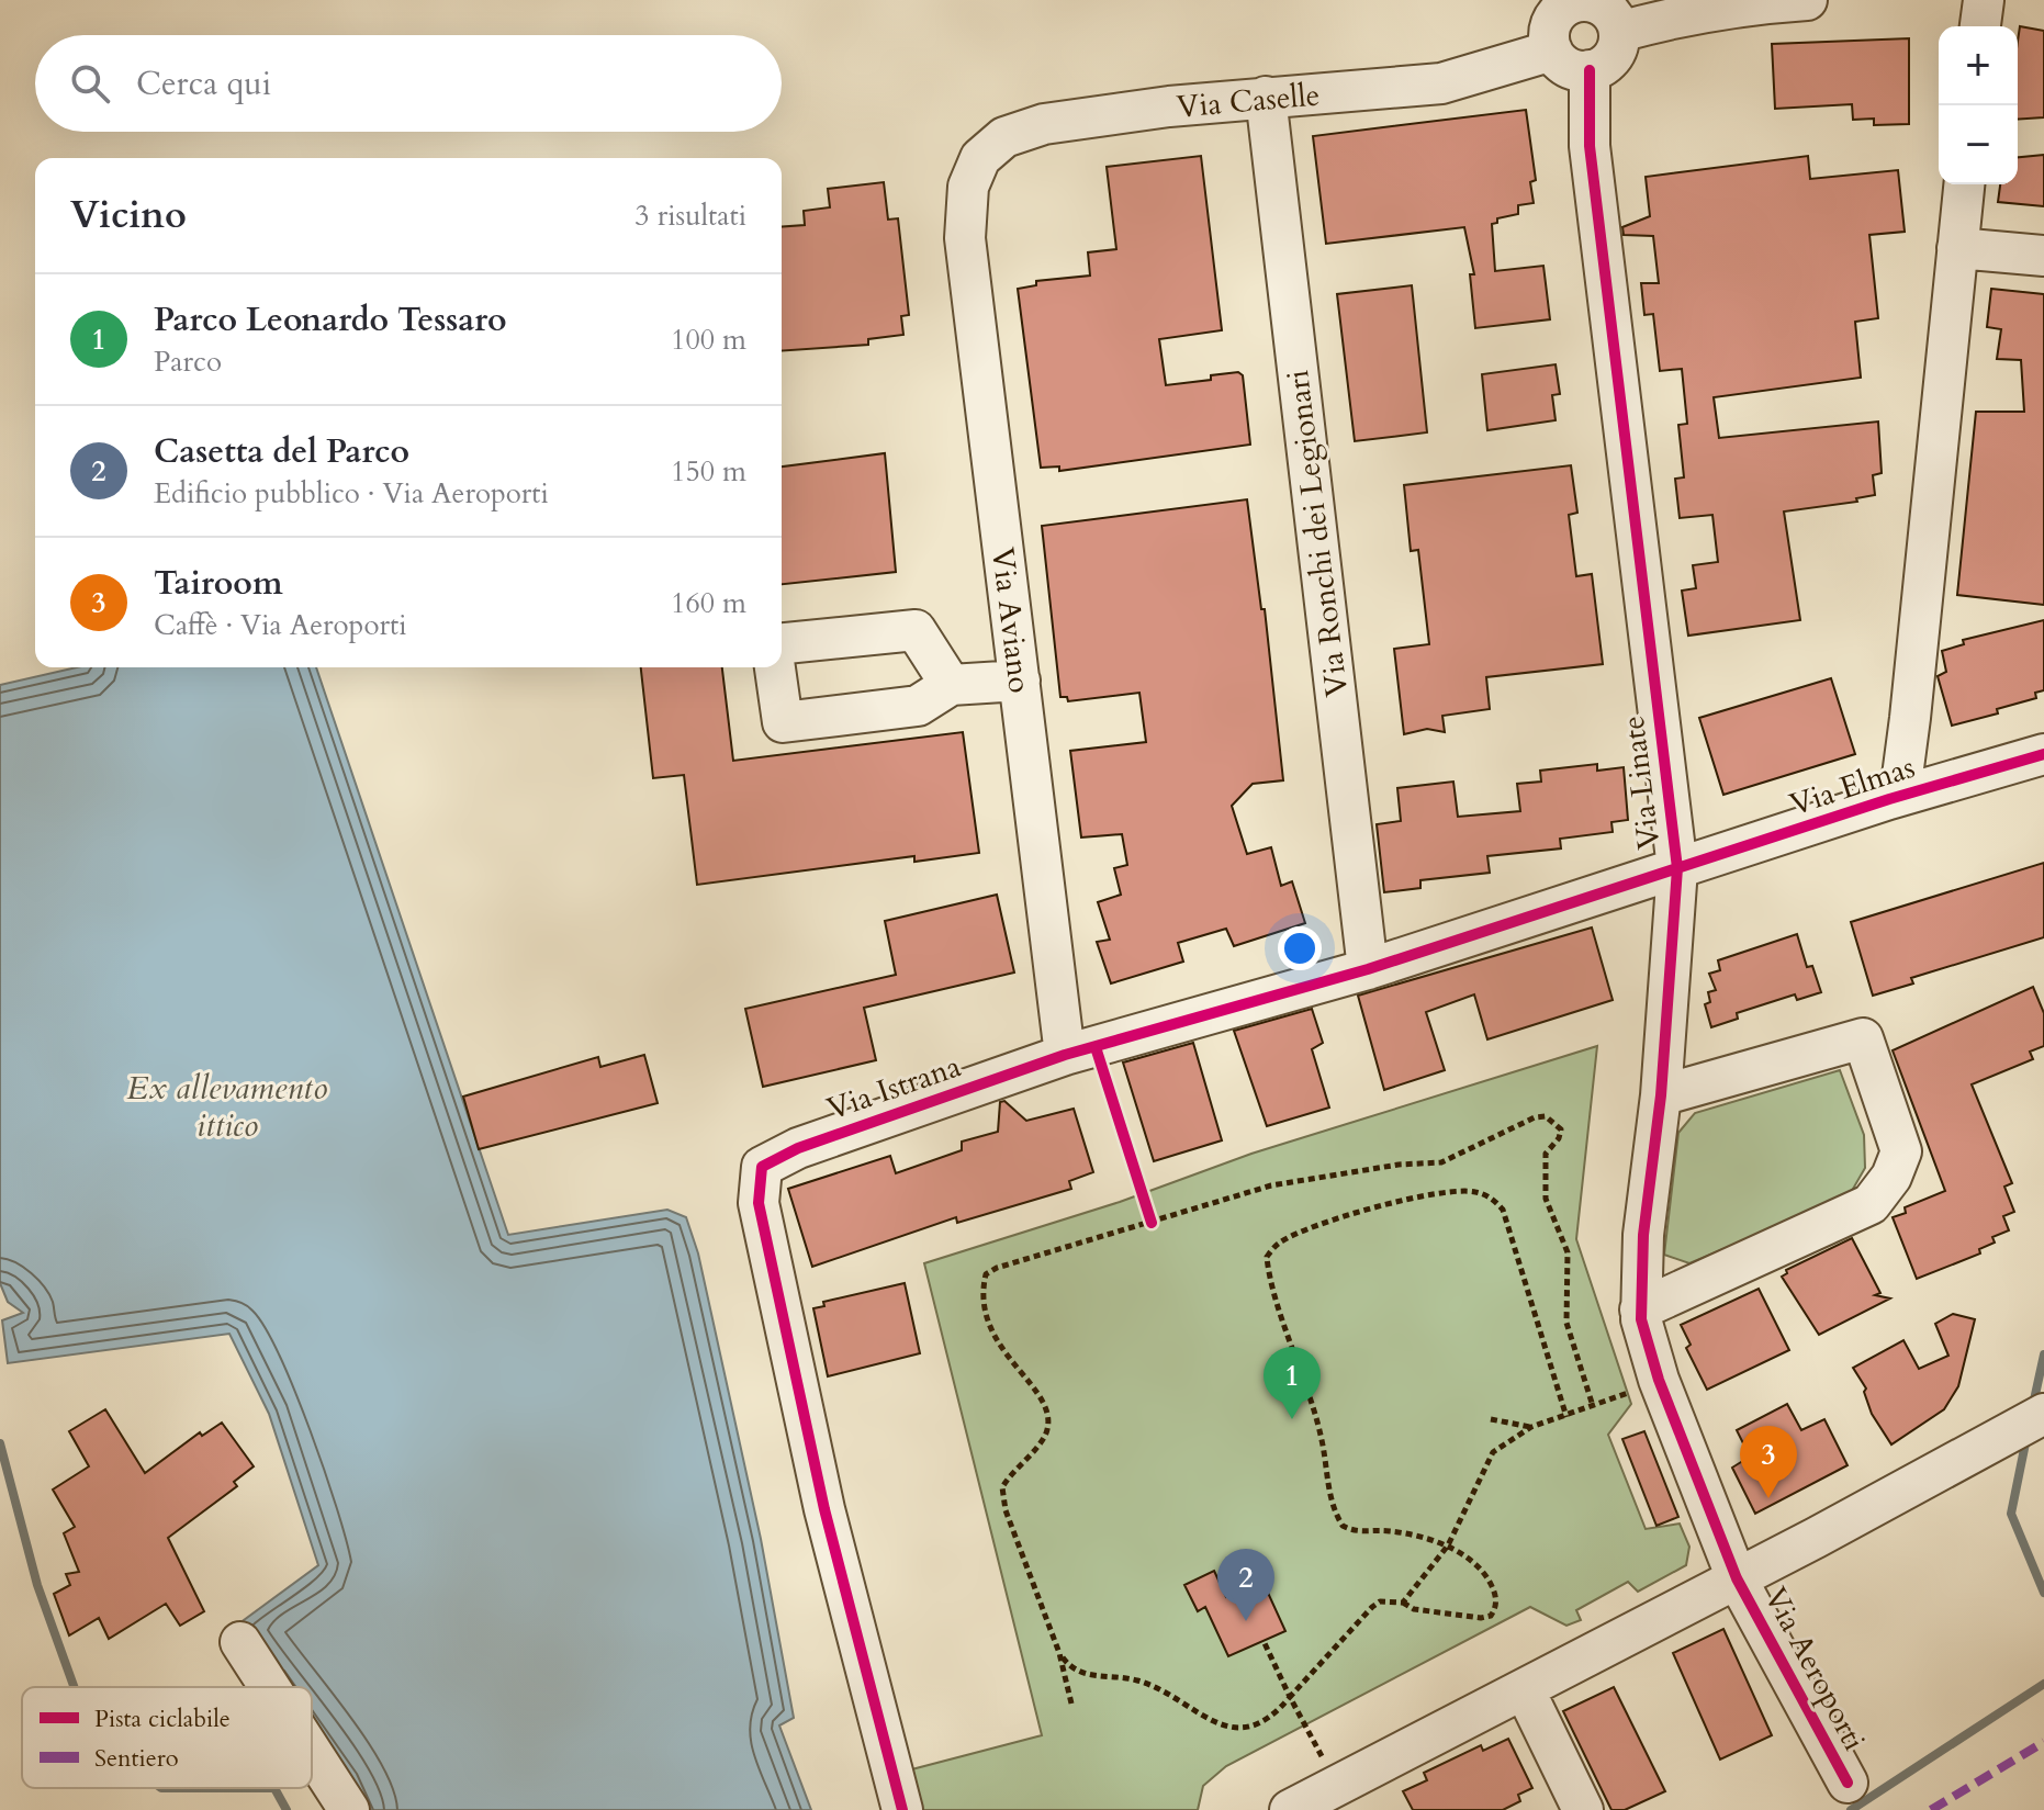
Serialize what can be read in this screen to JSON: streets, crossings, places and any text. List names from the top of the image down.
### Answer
{
  "streets": {
    "street": [
      "Via Caselle",
      "Via Ronchi dei Legionari",
      "Via Aviano",
      "Via Linate",
      "Via Elmas",
      "Via Istrana",
      "Via Aeroporti"
    ]
  },
  "crossings": [
    ["Via Caselle", "Via Ronchi dei Legionari"],
    ["Via Caselle", "Via Aviano"],
    ["Via Caselle", "Via Linate"],
    ["Via Ronchi dei Legionari", "Via Istrana"],
    ["Via Aviano", "Via Istrana"],
    ["Via Linate", "Via Elmas"],
    ["Via Linate", "Via Istrana"],
    ["Via Linate", "Via Aeroporti"],
    ["Via Elmas", "Via Istrana"]
  ],
  "water": ["Ex allevamento ittico"],
  "legend": ["Pista ciclabile", "Sentiero"],
  "page": {
    "map_buttons": ["+", "−"],
    "search": "Cerca qui",
    "heading": ["Vicino", "3 risultati"],
    "list": [
      {
        "mark": "1",
        "name": "Parco Leonardo Tessaro",
        "note": "Parco",
        "value": "100 m"
      },
      {
        "mark": "2",
        "name": "Casetta del Parco",
        "note": "Edificio pubblico · Via Aeroporti",
        "value": "150 m"
      },
      {
        "mark": "3",
        "name": "Tairoom",
        "note": "Caffè · Via Aeroporti",
        "value": "160 m"
      }
    ],
    "pins": ["1", "3", "2"]
  }
}
